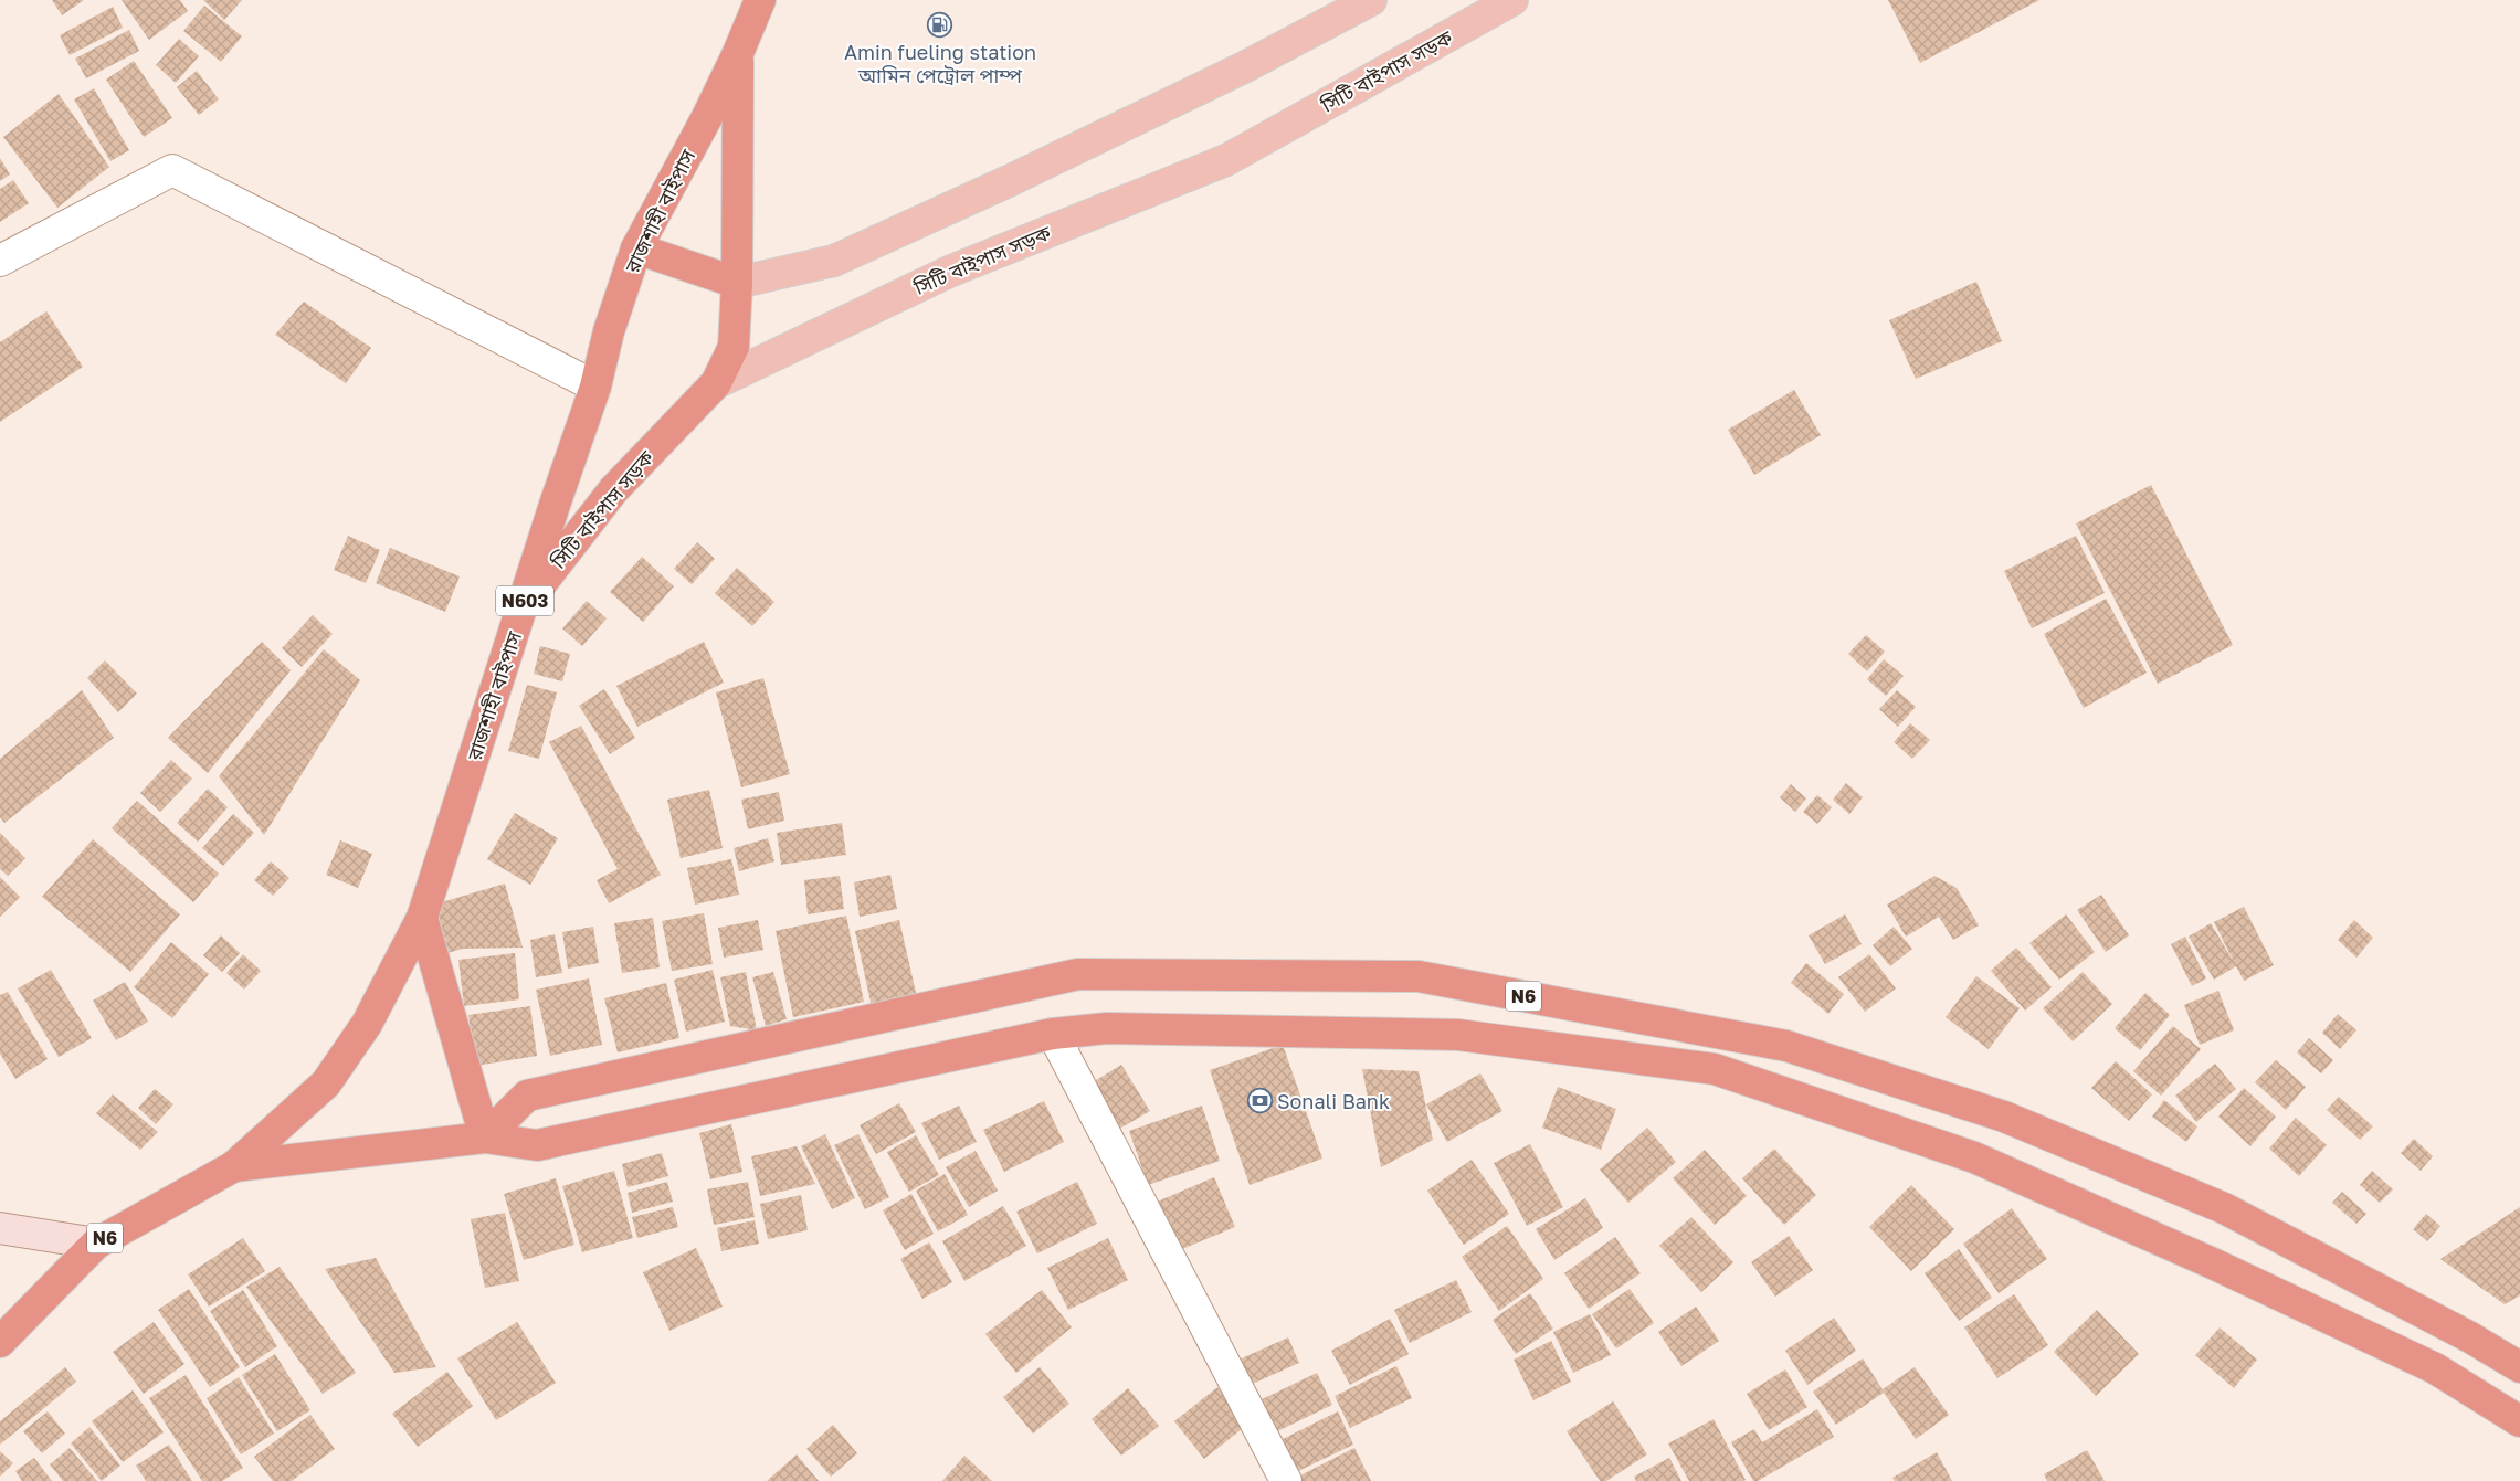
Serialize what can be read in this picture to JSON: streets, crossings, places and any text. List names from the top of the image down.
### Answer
{
  "streets": {
    "highway": [
      "সিটি বাইপাস সড়ক",
      "রাজশাহী বাইপাস",
      "N603",
      "N6"
    ]
  },
  "crossings": [
    ["সিটি বাইপাস সড়ক", "রাজশাহী বাইপাস"],
    ["রাজশাহী বাইপাস", "N6"]
  ],
  "places": {
    "fuel station": ["Amin fueling station আমিন পেট্রোল পাম্প"],
    "bank": ["Sonali Bank"]
  }
}
